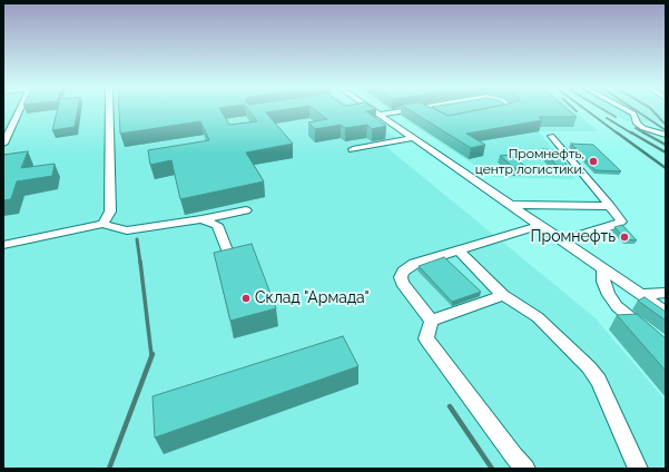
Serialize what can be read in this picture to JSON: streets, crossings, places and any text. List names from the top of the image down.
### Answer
{
  "places": ["Промнефть, центр логистики.", "Промнефть", "Склад \"Армада\""]
}
